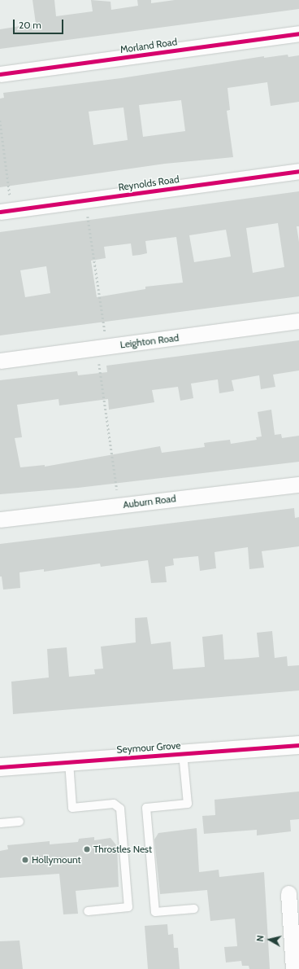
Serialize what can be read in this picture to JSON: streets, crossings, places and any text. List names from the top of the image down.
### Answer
{
  "streets": {
    "main road": ["Seymour Grove"],
    "street": [
      "Morland Road",
      "Reynolds Road",
      "Leighton Road",
      "Auburn Road"
    ]
  },
  "places": ["Throstles Nest", "Hollymount"],
  "scale_bar": "20 m",
  "north": "left"
}
